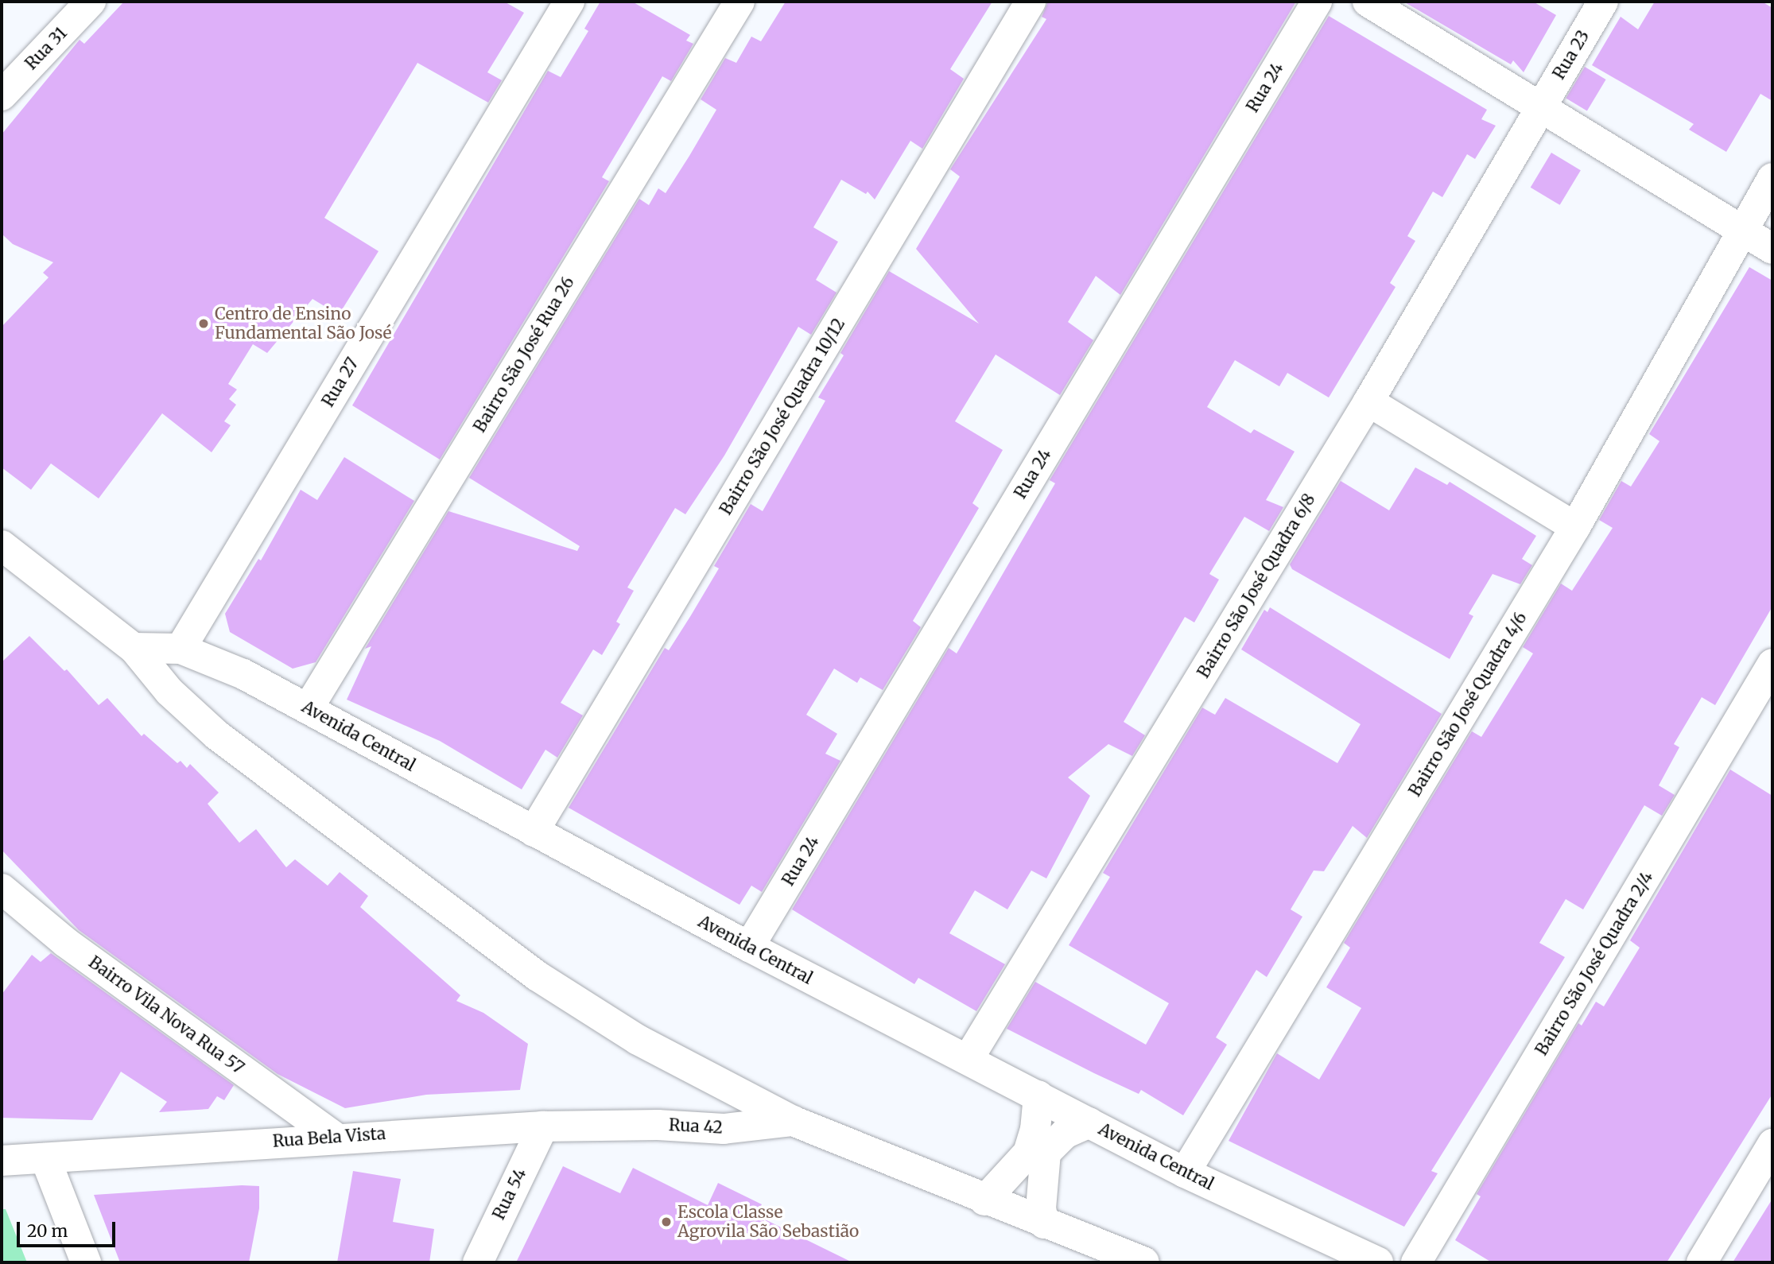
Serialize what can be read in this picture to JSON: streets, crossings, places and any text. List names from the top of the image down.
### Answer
{
  "streets": {
    "street": [
      "Rua 31",
      "Rua 23",
      "Rua 24",
      "Bairro São José Rua 26",
      "Rua 27",
      "Bairro São José Quadra 10/12",
      "Bairro São José Quadra 6/8",
      "Bairro São José Quadra 4/6",
      "Avenida Central",
      "Bairro São José Quadra 2/4",
      "Bairro Vila Nova Rua 57",
      "Rua 42",
      "Rua Bela Vista",
      "Rua 54"
    ]
  },
  "crossings": [
    ["Rua 23", "Bairro São José Quadra 6/8"],
    ["Rua 24", "Avenida Central"],
    ["Bairro São José Rua 26", "Avenida Central"],
    ["Rua 27", "Avenida Central"],
    ["Bairro São José Quadra 10/12", "Avenida Central"],
    ["Bairro São José Quadra 6/8", "Avenida Central"],
    ["Bairro São José Quadra 4/6", "Avenida Central"],
    ["Bairro Vila Nova Rua 57", "Rua Bela Vista"],
    ["Rua 42", "Rua Bela Vista"],
    ["Rua Bela Vista", "Rua 54"]
  ],
  "places": ["Centro de Ensino Fundamental São José", "Escola Classe Agrovila São Sebastião"],
  "scale_bar": "20 m"
}
